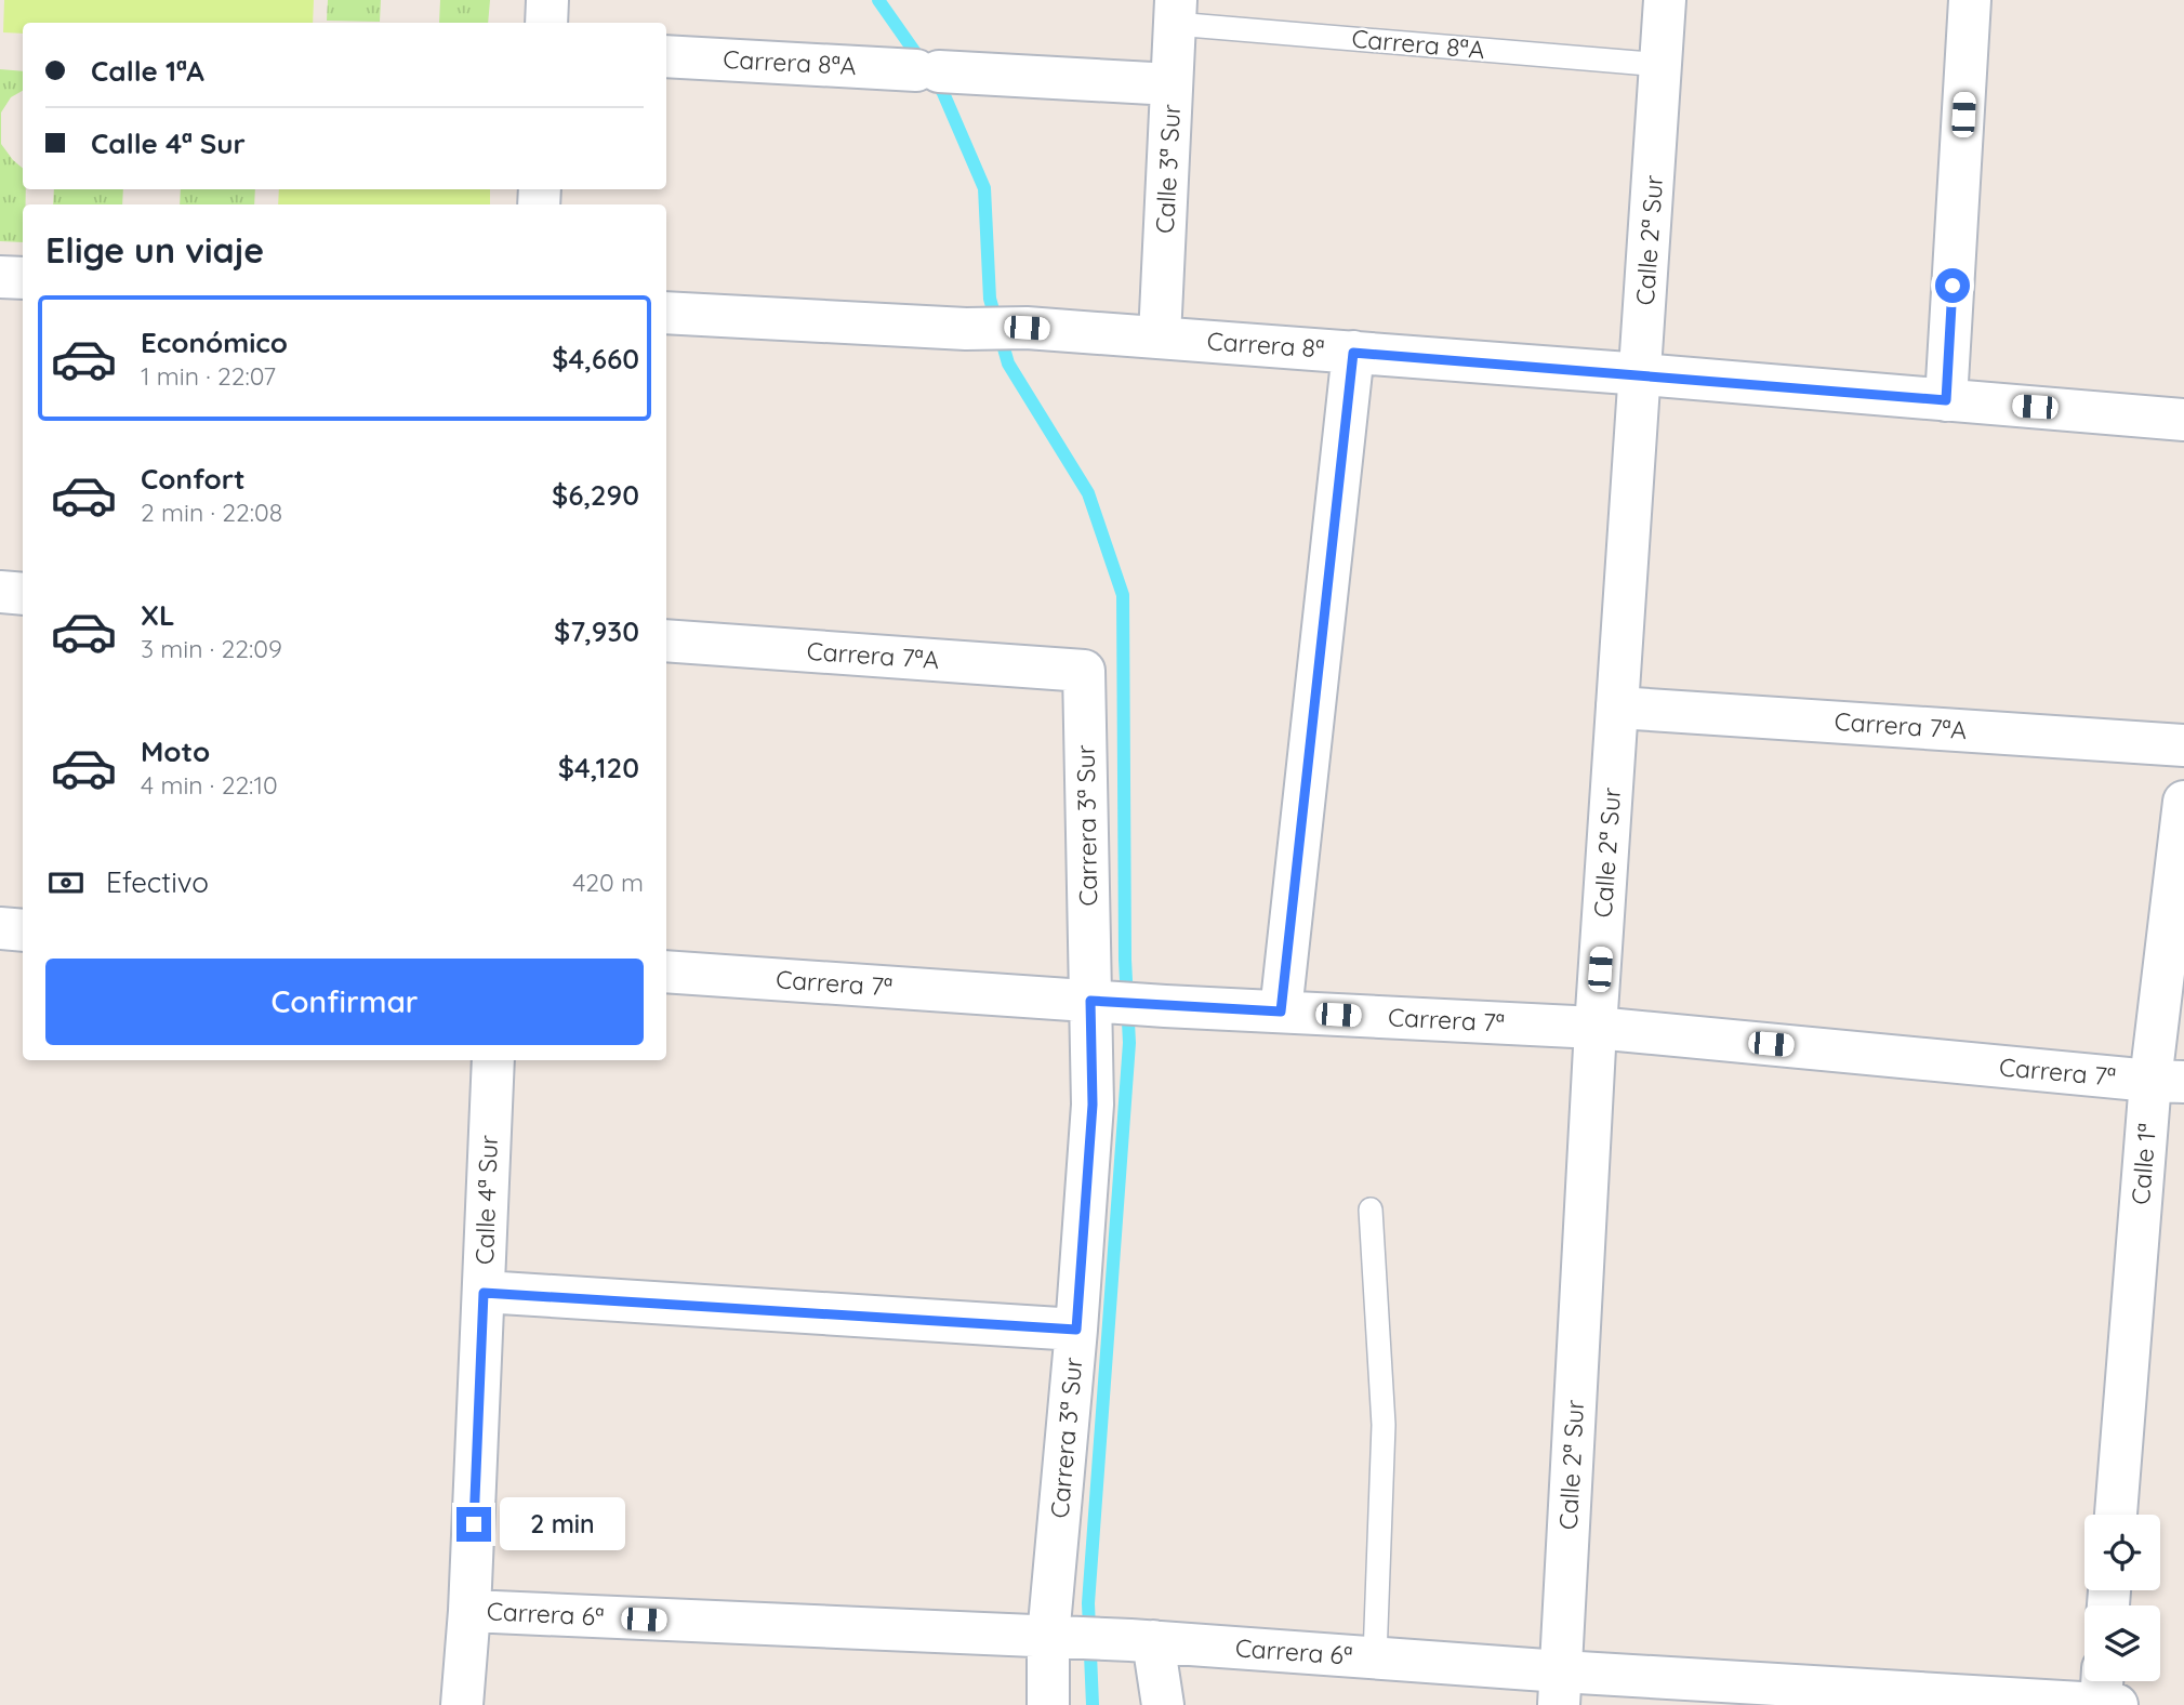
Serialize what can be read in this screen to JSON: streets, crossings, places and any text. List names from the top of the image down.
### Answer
{
  "streets": {
    "street": [
      "Carrera 8ªA",
      "Calle 3ª Sur",
      "Calle 2ª Sur",
      "Carrera 8ª",
      "Carrera 7ªA",
      "Carrera 3ª Sur",
      "Carrera 7ª",
      "Calle 1ª",
      "Calle 4ª Sur",
      "Carrera 6ª"
    ]
  },
  "crossings": [
    ["Carrera 8ªA", "Calle 3ª Sur"],
    ["Carrera 8ªA", "Calle 2ª Sur"],
    ["Calle 3ª Sur", "Carrera 8ª"],
    ["Calle 2ª Sur", "Carrera 8ª"],
    ["Calle 2ª Sur", "Carrera 7ªA"],
    ["Calle 2ª Sur", "Carrera 7ª"],
    ["Calle 2ª Sur", "Carrera 6ª"],
    ["Carrera 7ªA", "Carrera 3ª Sur"],
    ["Carrera 3ª Sur", "Carrera 7ª"],
    ["Carrera 3ª Sur", "Carrera 6ª"],
    ["Carrera 7ª", "Calle 1ª"],
    ["Calle 4ª Sur", "Carrera 6ª"]
  ],
  "page": {
    "banner": ["Calle 1ªA", "Calle 4ª Sur"],
    "heading": "Elige un viaje",
    "list": [
      {
        "name": "Económico",
        "note": "1 min · 22:07",
        "value": "$4,660"
      },
      {
        "name": "Confort",
        "note": "2 min · 22:08",
        "value": "$6,290"
      },
      {
        "name": "XL",
        "note": "3 min · 22:09",
        "value": "$7,930"
      },
      {
        "name": "Moto",
        "note": "4 min · 22:10",
        "value": "$4,120"
      }
    ],
    "pay": ["Efectivo", "420 m"],
    "buttons": "Confirmar",
    "bubble": "2 min"
  }
}
